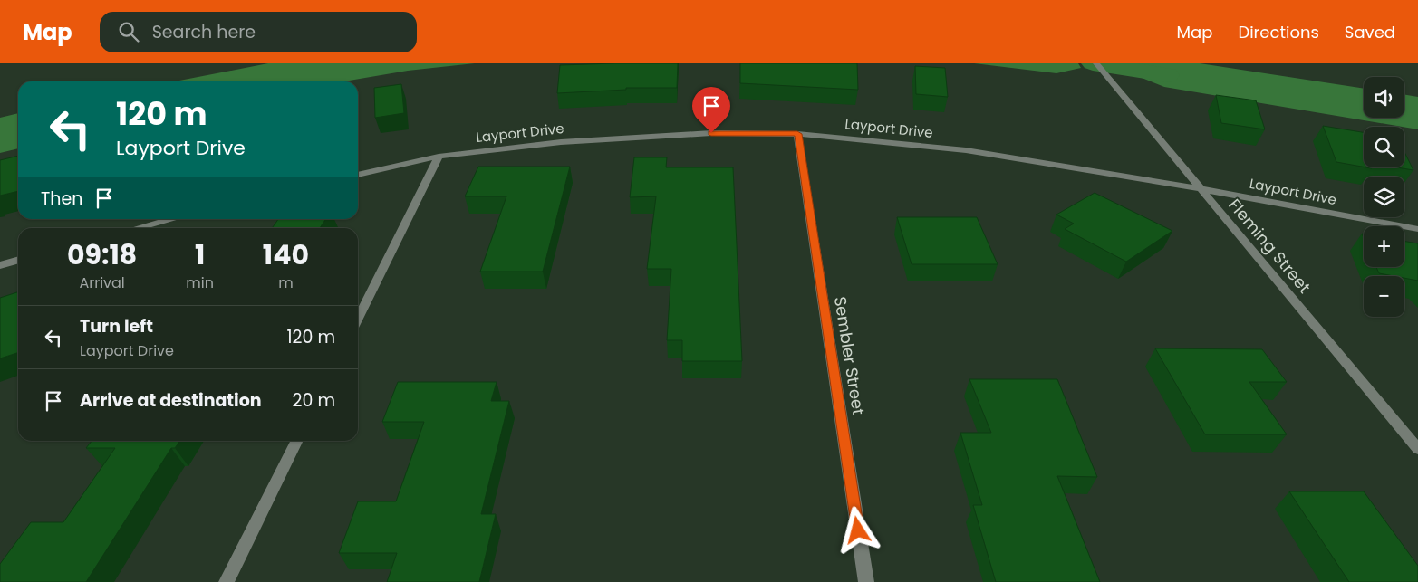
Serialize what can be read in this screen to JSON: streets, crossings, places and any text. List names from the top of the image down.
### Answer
{
  "streets": {
    "street": ["Layport Drive", "Fleming Street", "Sembler Street"]
  },
  "crossings": [
    ["Layport Drive", "Fleming Street"],
    ["Layport Drive", "Sembler Street"]
  ],
  "page": {
    "header": "Map",
    "search": "Search here",
    "nav": ["Map", "Directions", "Saved"],
    "map_buttons": ["+", "−"],
    "turn": ["120 m", "Layport Drive"],
    "then": "Then",
    "eta": [
      "09:18",
      "Arrival",
      "1",
      "min",
      "140",
      "m"
    ],
    "list": [
      {
        "name": "Turn left",
        "note": "Layport Drive",
        "value": "120 m"
      },
      {
        "name": "Arrive at destination",
        "value": "20 m"
      }
    ]
  }
}
